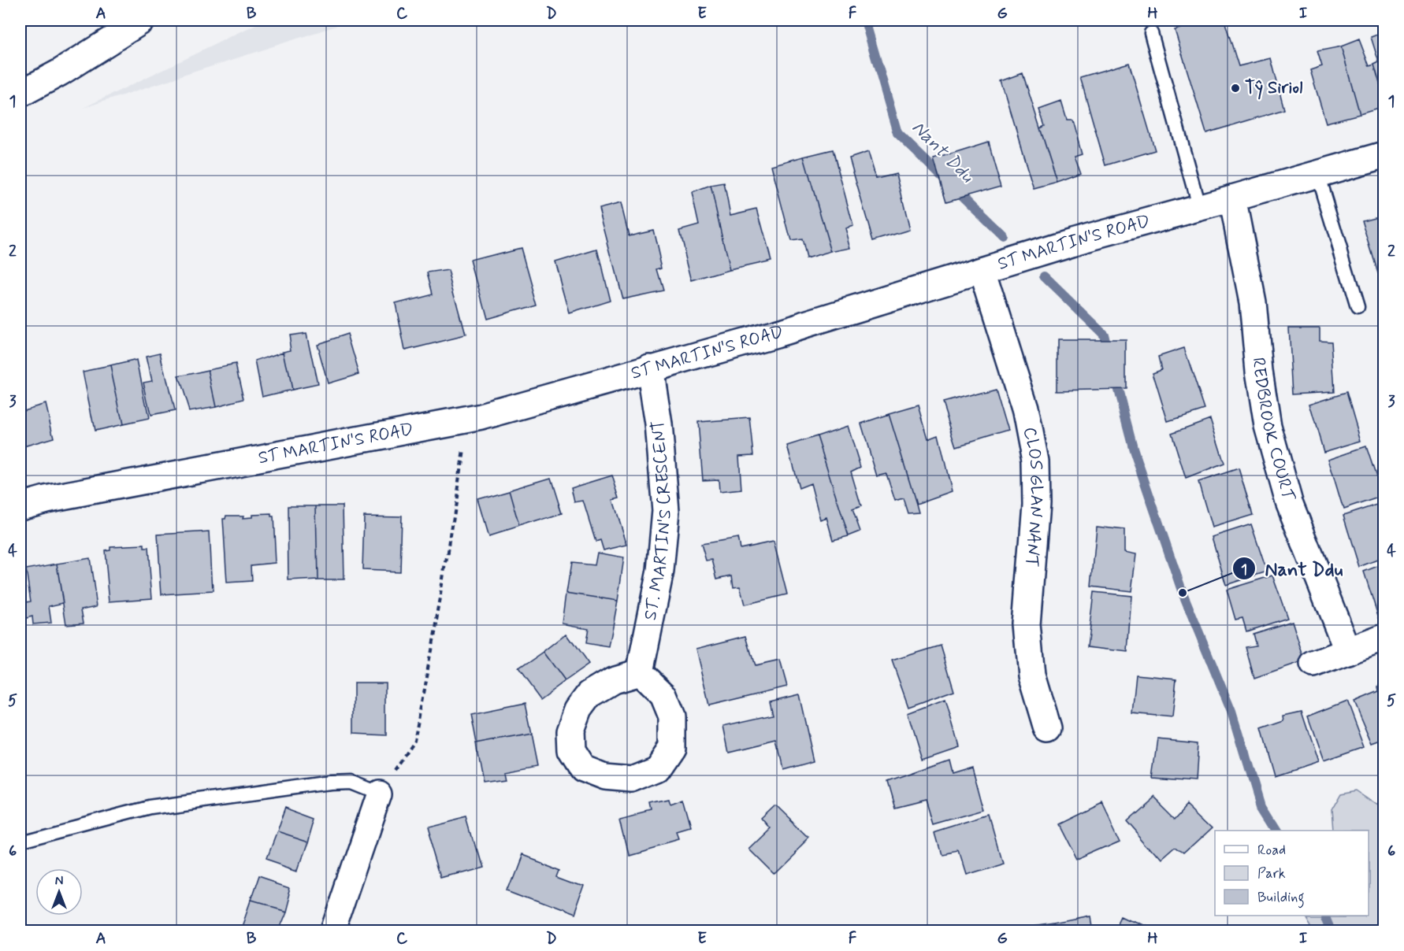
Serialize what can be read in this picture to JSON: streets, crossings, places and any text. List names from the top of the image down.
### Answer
{
  "streets": {
    "street": [
      "ST MARTIN'S ROAD",
      "REDBROOK COURT",
      "CLOS GLAN NANT",
      "ST. MARTIN'S CRESCENT"
    ]
  },
  "crossings": [
    ["ST MARTIN'S ROAD", "REDBROOK COURT"],
    ["ST MARTIN'S ROAD", "CLOS GLAN NANT"],
    ["ST MARTIN'S ROAD", "ST. MARTIN'S CRESCENT"]
  ],
  "water": ["Nant Ddu"],
  "places": ["Tŷ Siriol", "Nant Ddu"],
  "legend": ["Road", "Park", "Building"],
  "north": "top",
  "grid": {
    "columns": [
      "A",
      "B",
      "C",
      "D",
      "E",
      "F",
      "G",
      "H",
      "I"
    ],
    "rows": [
      "1",
      "2",
      "3",
      "4",
      "5",
      "6"
    ]
  }
}
